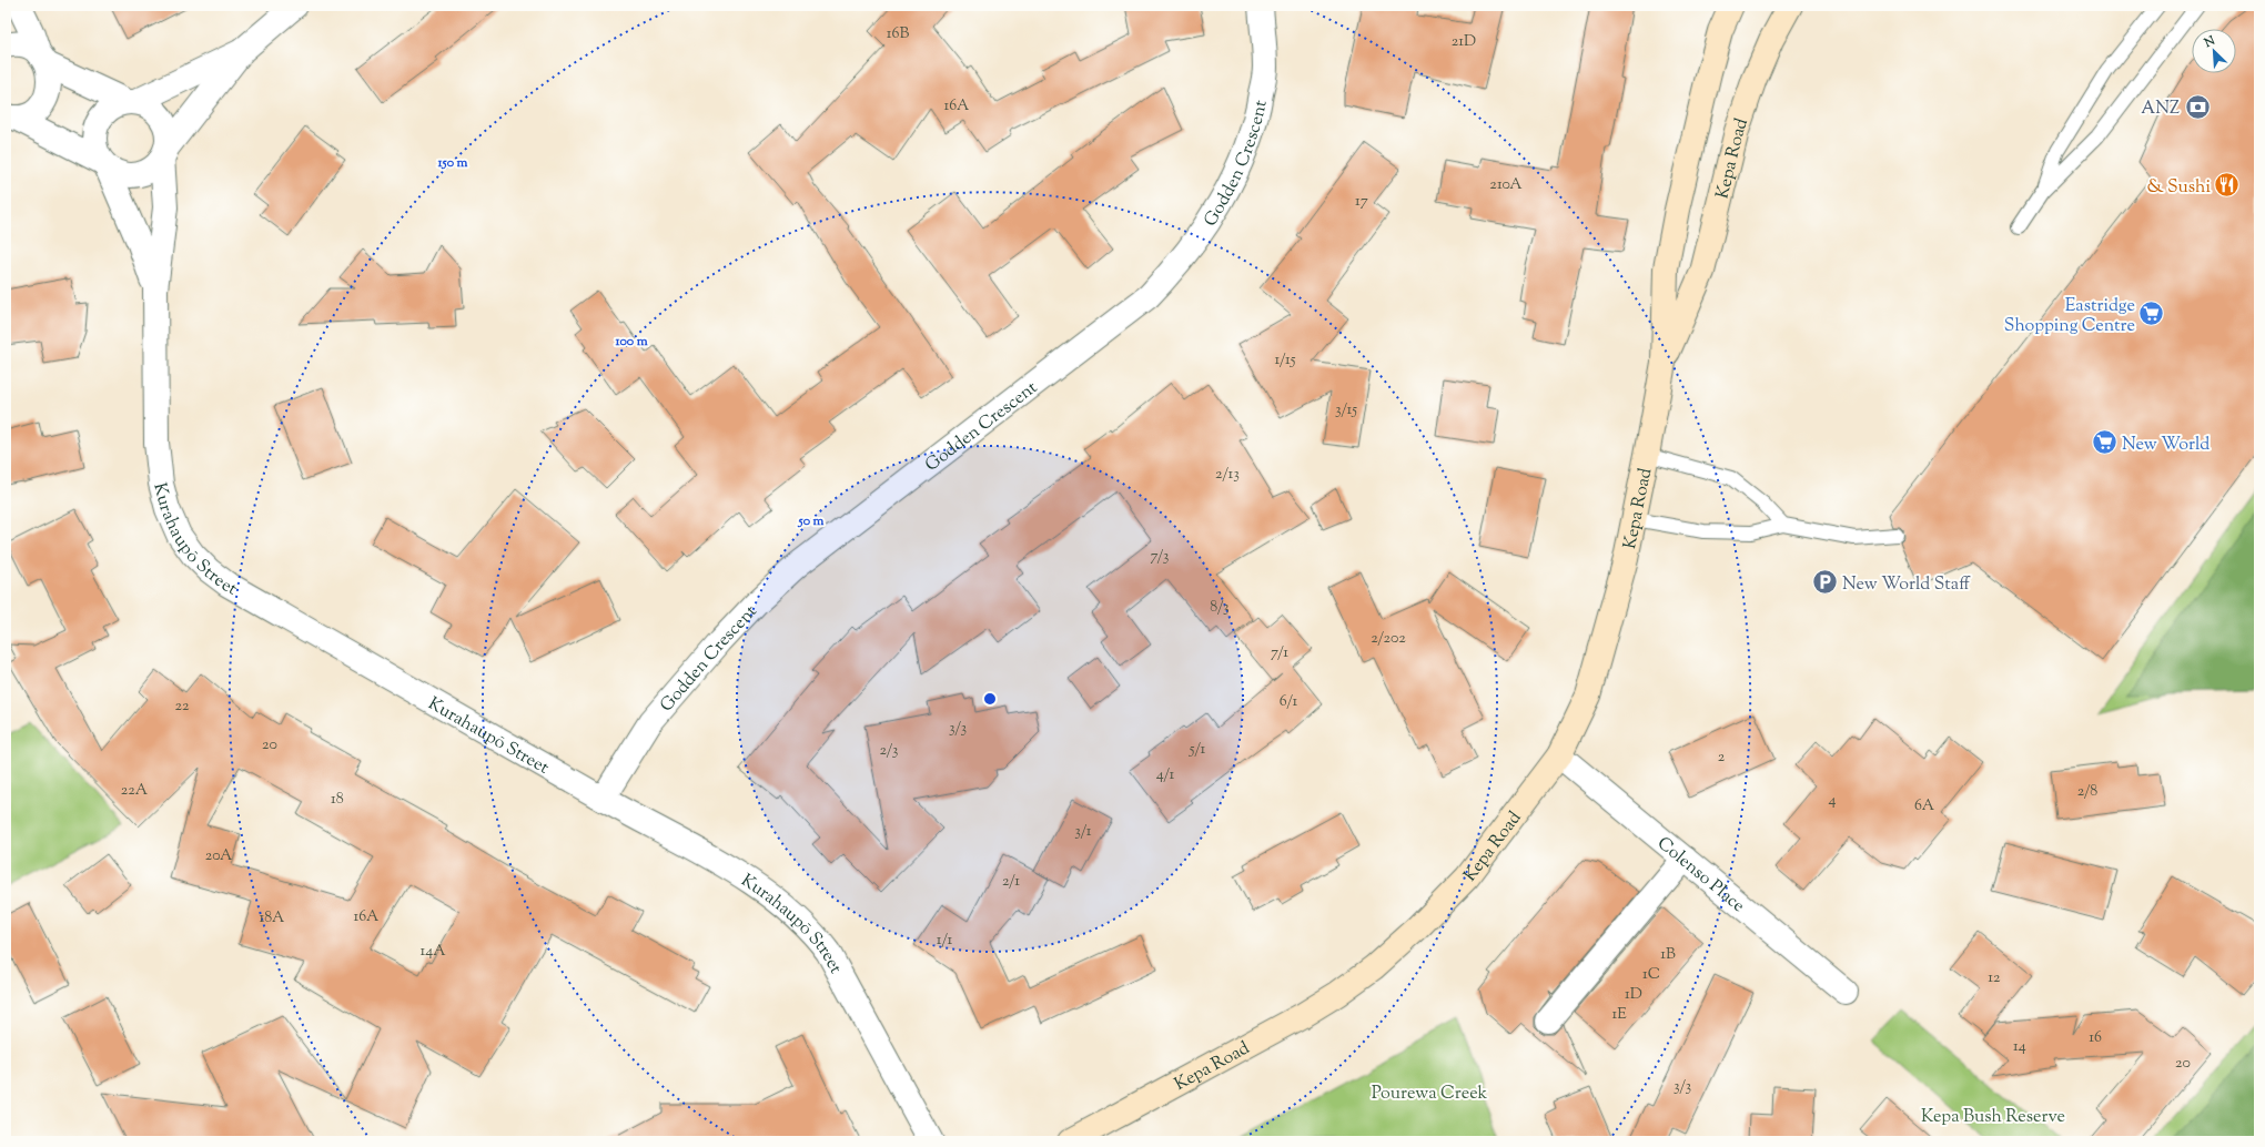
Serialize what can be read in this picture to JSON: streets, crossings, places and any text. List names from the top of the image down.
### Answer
{
  "streets": {
    "main road": ["Kepa Road"],
    "street": ["Godden Crescent", "Kurahaupō Street", "Colenso Place"]
  },
  "crossings": [
    ["Kepa Road", "Colenso Place"],
    ["Godden Crescent", "Kurahaupō Street"]
  ],
  "parks": ["Pourewa Creek", "Kepa Bush Reserve"],
  "places": {
    "bank": ["ANZ"],
    "restaurant": ["& Sushi"],
    "supermarket": ["Eastridge Shopping Centre", "New World"],
    "parking": ["New World Staff"]
  },
  "house_numbers": [
    "16B",
    "21D",
    "16A",
    "210A",
    "17",
    "1/15",
    "3/15",
    "2/13",
    "7/3",
    "8/3",
    "2/202",
    "7/1",
    "6/1",
    "22",
    "3/3",
    "20",
    "5/1",
    "2/3",
    "2",
    "4/1",
    "22A",
    "2/8",
    "18",
    "4",
    "6A",
    "3/1",
    "20A",
    "2/1",
    "16A",
    "18A",
    "1/1",
    "14A",
    "1B",
    "1C",
    "12",
    "1D",
    "1E",
    "16",
    "14",
    "20",
    "3/3"
  ],
  "north": "top left",
  "rings": ["150 m", "100 m", "50 m"]
}
